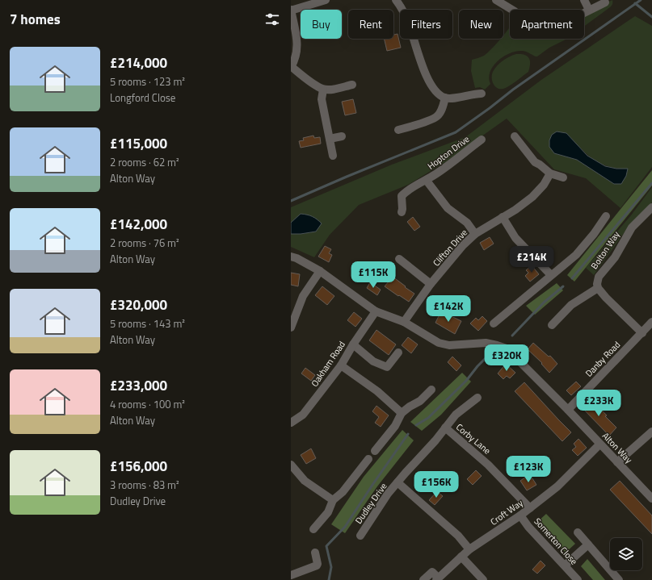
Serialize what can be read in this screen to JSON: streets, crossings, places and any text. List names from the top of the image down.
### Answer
{
  "streets": {
    "street": [
      "Hopton Drive",
      "Clifton Drive",
      "Bolton Way",
      "Danby Road",
      "Oakham Road",
      "Corby Lane",
      "Alton Way",
      "Dudley Drive",
      "Croft Way",
      "Somerton Close"
    ]
  },
  "crossings": [
    ["Hopton Drive", "Clifton Drive"],
    ["Clifton Drive", "Alton Way"],
    ["Danby Road", "Alton Way"],
    ["Oakham Road", "Alton Way"],
    ["Corby Lane", "Dudley Drive"],
    ["Corby Lane", "Croft Way"],
    ["Alton Way", "Croft Way"],
    ["Dudley Drive", "Croft Way"],
    ["Croft Way", "Somerton Close"]
  ],
  "page": {
    "heading": "7 homes",
    "chip": [
      "Buy",
      "Rent",
      "Filters",
      "New",
      "Apartment"
    ],
    "list": [
      {
        "name": "£214,000",
        "note": "5 rooms · 123 m² · Longford Close"
      },
      {
        "name": "£115,000",
        "note": "2 rooms · 62 m² · Alton Way"
      },
      {
        "name": "£142,000",
        "note": "2 rooms · 76 m² · Alton Way"
      },
      {
        "name": "£320,000",
        "note": "5 rooms · 143 m² · Alton Way"
      },
      {
        "name": "£233,000",
        "note": "4 rooms · 100 m² · Alton Way"
      },
      {
        "name": "£156,000",
        "note": "3 rooms · 83 m² · Dudley Drive"
      }
    ],
    "price": [
      "£214K",
      "£115K",
      "£142K",
      "£320K",
      "£233K",
      "£123K",
      "£156K"
    ]
  }
}
